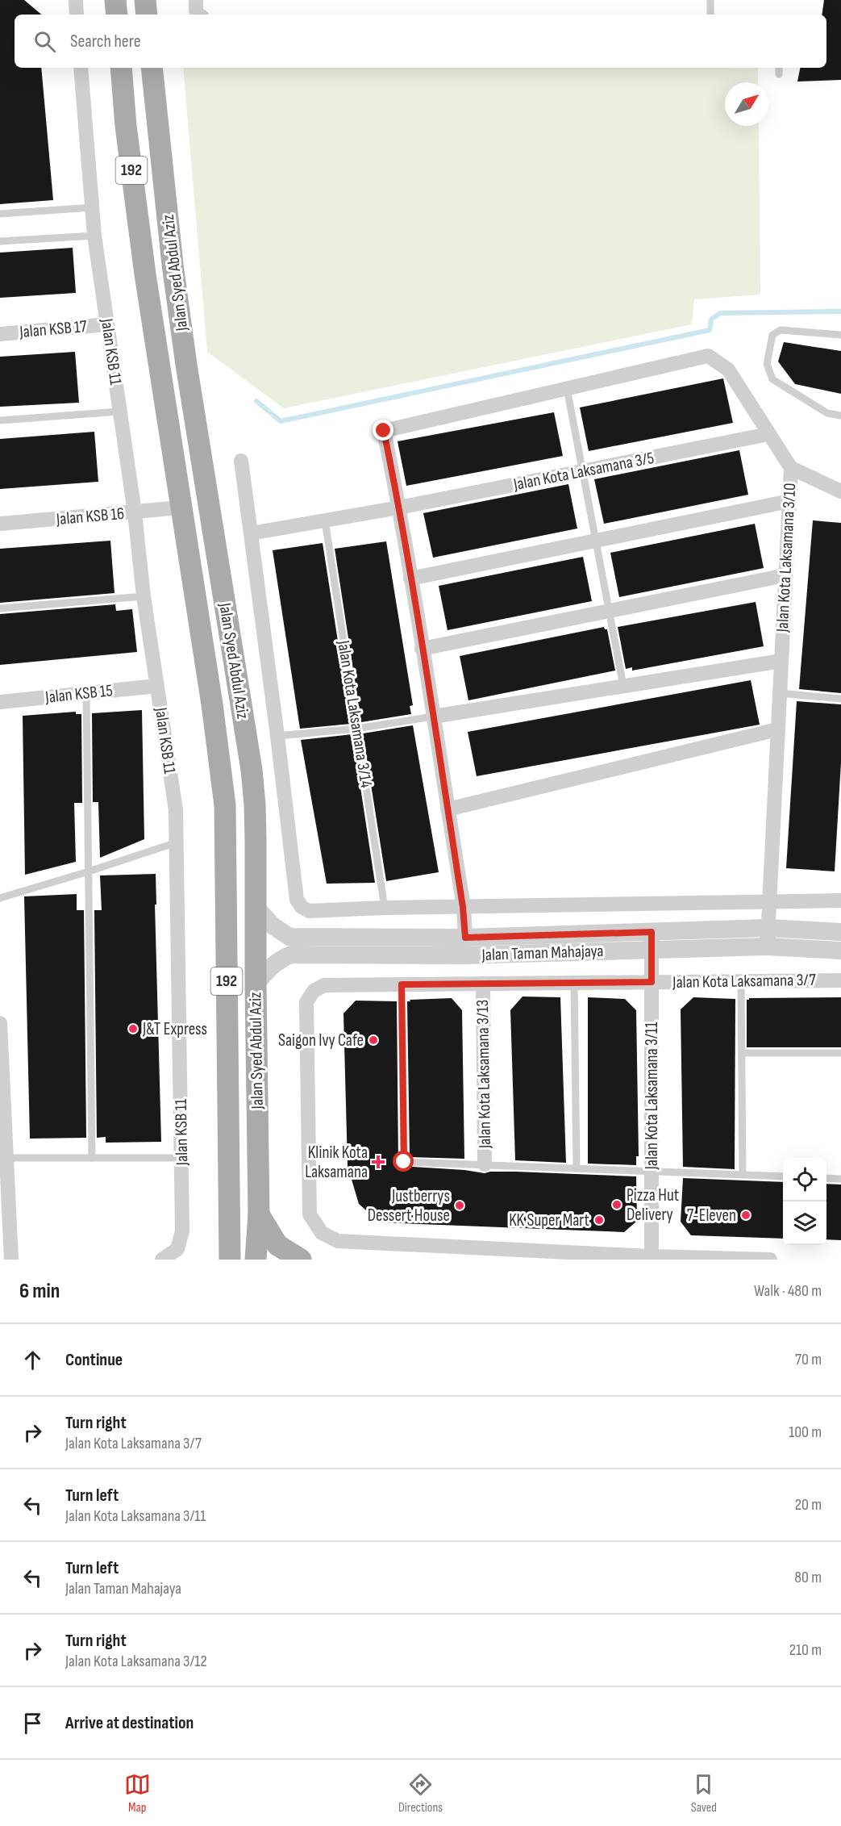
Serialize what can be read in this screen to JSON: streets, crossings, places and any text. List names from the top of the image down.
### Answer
{
  "streets": {
    "main road": ["192", "Jalan Syed Abdul Aziz"],
    "street": [
      "Jalan KSB 17",
      "Jalan KSB 11",
      "Jalan Kota Laksamana 3/5",
      "Jalan KSB 16",
      "Jalan Kota Laksamana 3/10",
      "Jalan KSB 15",
      "Jalan Taman Mahajaya",
      "Jalan Kota Laksamana 3/7",
      "Jalan Kota Laksamana 3/13",
      "Jalan Kota Laksamana 3/11"
    ],
    "lane": ["Jalan Kota Laksamana 3/14"]
  },
  "crossings": [
    ["Jalan Syed Abdul Aziz", "Jalan KSB 16"],
    ["Jalan Syed Abdul Aziz", "Jalan Taman Mahajaya"],
    ["Jalan KSB 17", "Jalan KSB 11"],
    ["Jalan KSB 11", "Jalan KSB 16"],
    ["Jalan KSB 11", "Jalan KSB 15"],
    ["Jalan Kota Laksamana 3/5", "Jalan Kota Laksamana 3/10"],
    ["Jalan Kota Laksamana 3/5", "Jalan Kota Laksamana 3/14"],
    ["Jalan Kota Laksamana 3/10", "Jalan Taman Mahajaya"],
    ["Jalan Taman Mahajaya", "Jalan Kota Laksamana 3/11"],
    ["Jalan Kota Laksamana 3/7", "Jalan Kota Laksamana 3/13"],
    ["Jalan Kota Laksamana 3/7", "Jalan Kota Laksamana 3/11"]
  ],
  "places": {
    "other": [
      "J&T Express",
      "Saigon Ivy Cafe",
      "Pizza Hut Delivery",
      "Justberrys Dessert House",
      "7-Eleven",
      "KK Super Mart"
    ],
    "health": ["Klinik Kota Laksamana"]
  },
  "north": "top right",
  "page": {
    "search": "Search here",
    "heading": ["6 min", "Walk · 480 m"],
    "list": [
      ["Continue", "70 m"],
      ["Turn right", "Jalan Kota Laksamana 3/7", "100 m"],
      ["Turn left", "Jalan Kota Laksamana 3/11", "20 m"],
      ["Turn left", "Jalan Taman Mahajaya", "80 m"],
      ["Turn right", "Jalan Kota Laksamana 3/12", "210 m"],
      "Arrive at destination"
    ],
    "nav": ["Map", "Directions", "Saved"]
  }
}
